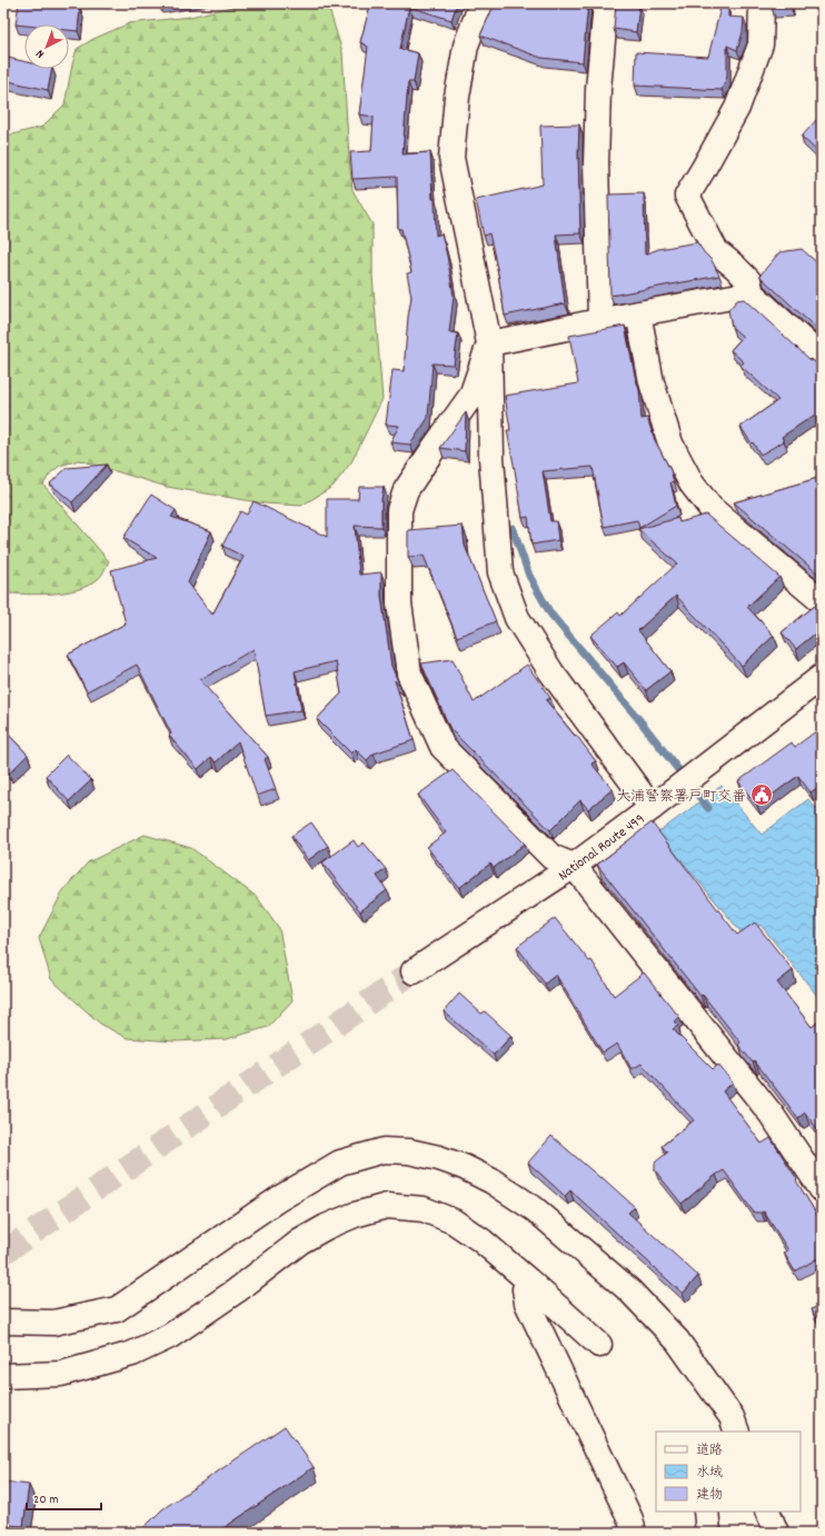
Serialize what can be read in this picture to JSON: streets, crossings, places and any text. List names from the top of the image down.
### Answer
{
  "streets": {
    "main road": ["National Route 499"]
  },
  "places": {
    "public building": ["大浦警察署戸町交番"]
  },
  "legend": ["道路", "水域", "建物"],
  "scale_bar": "20 m",
  "north": "bottom left"
}
